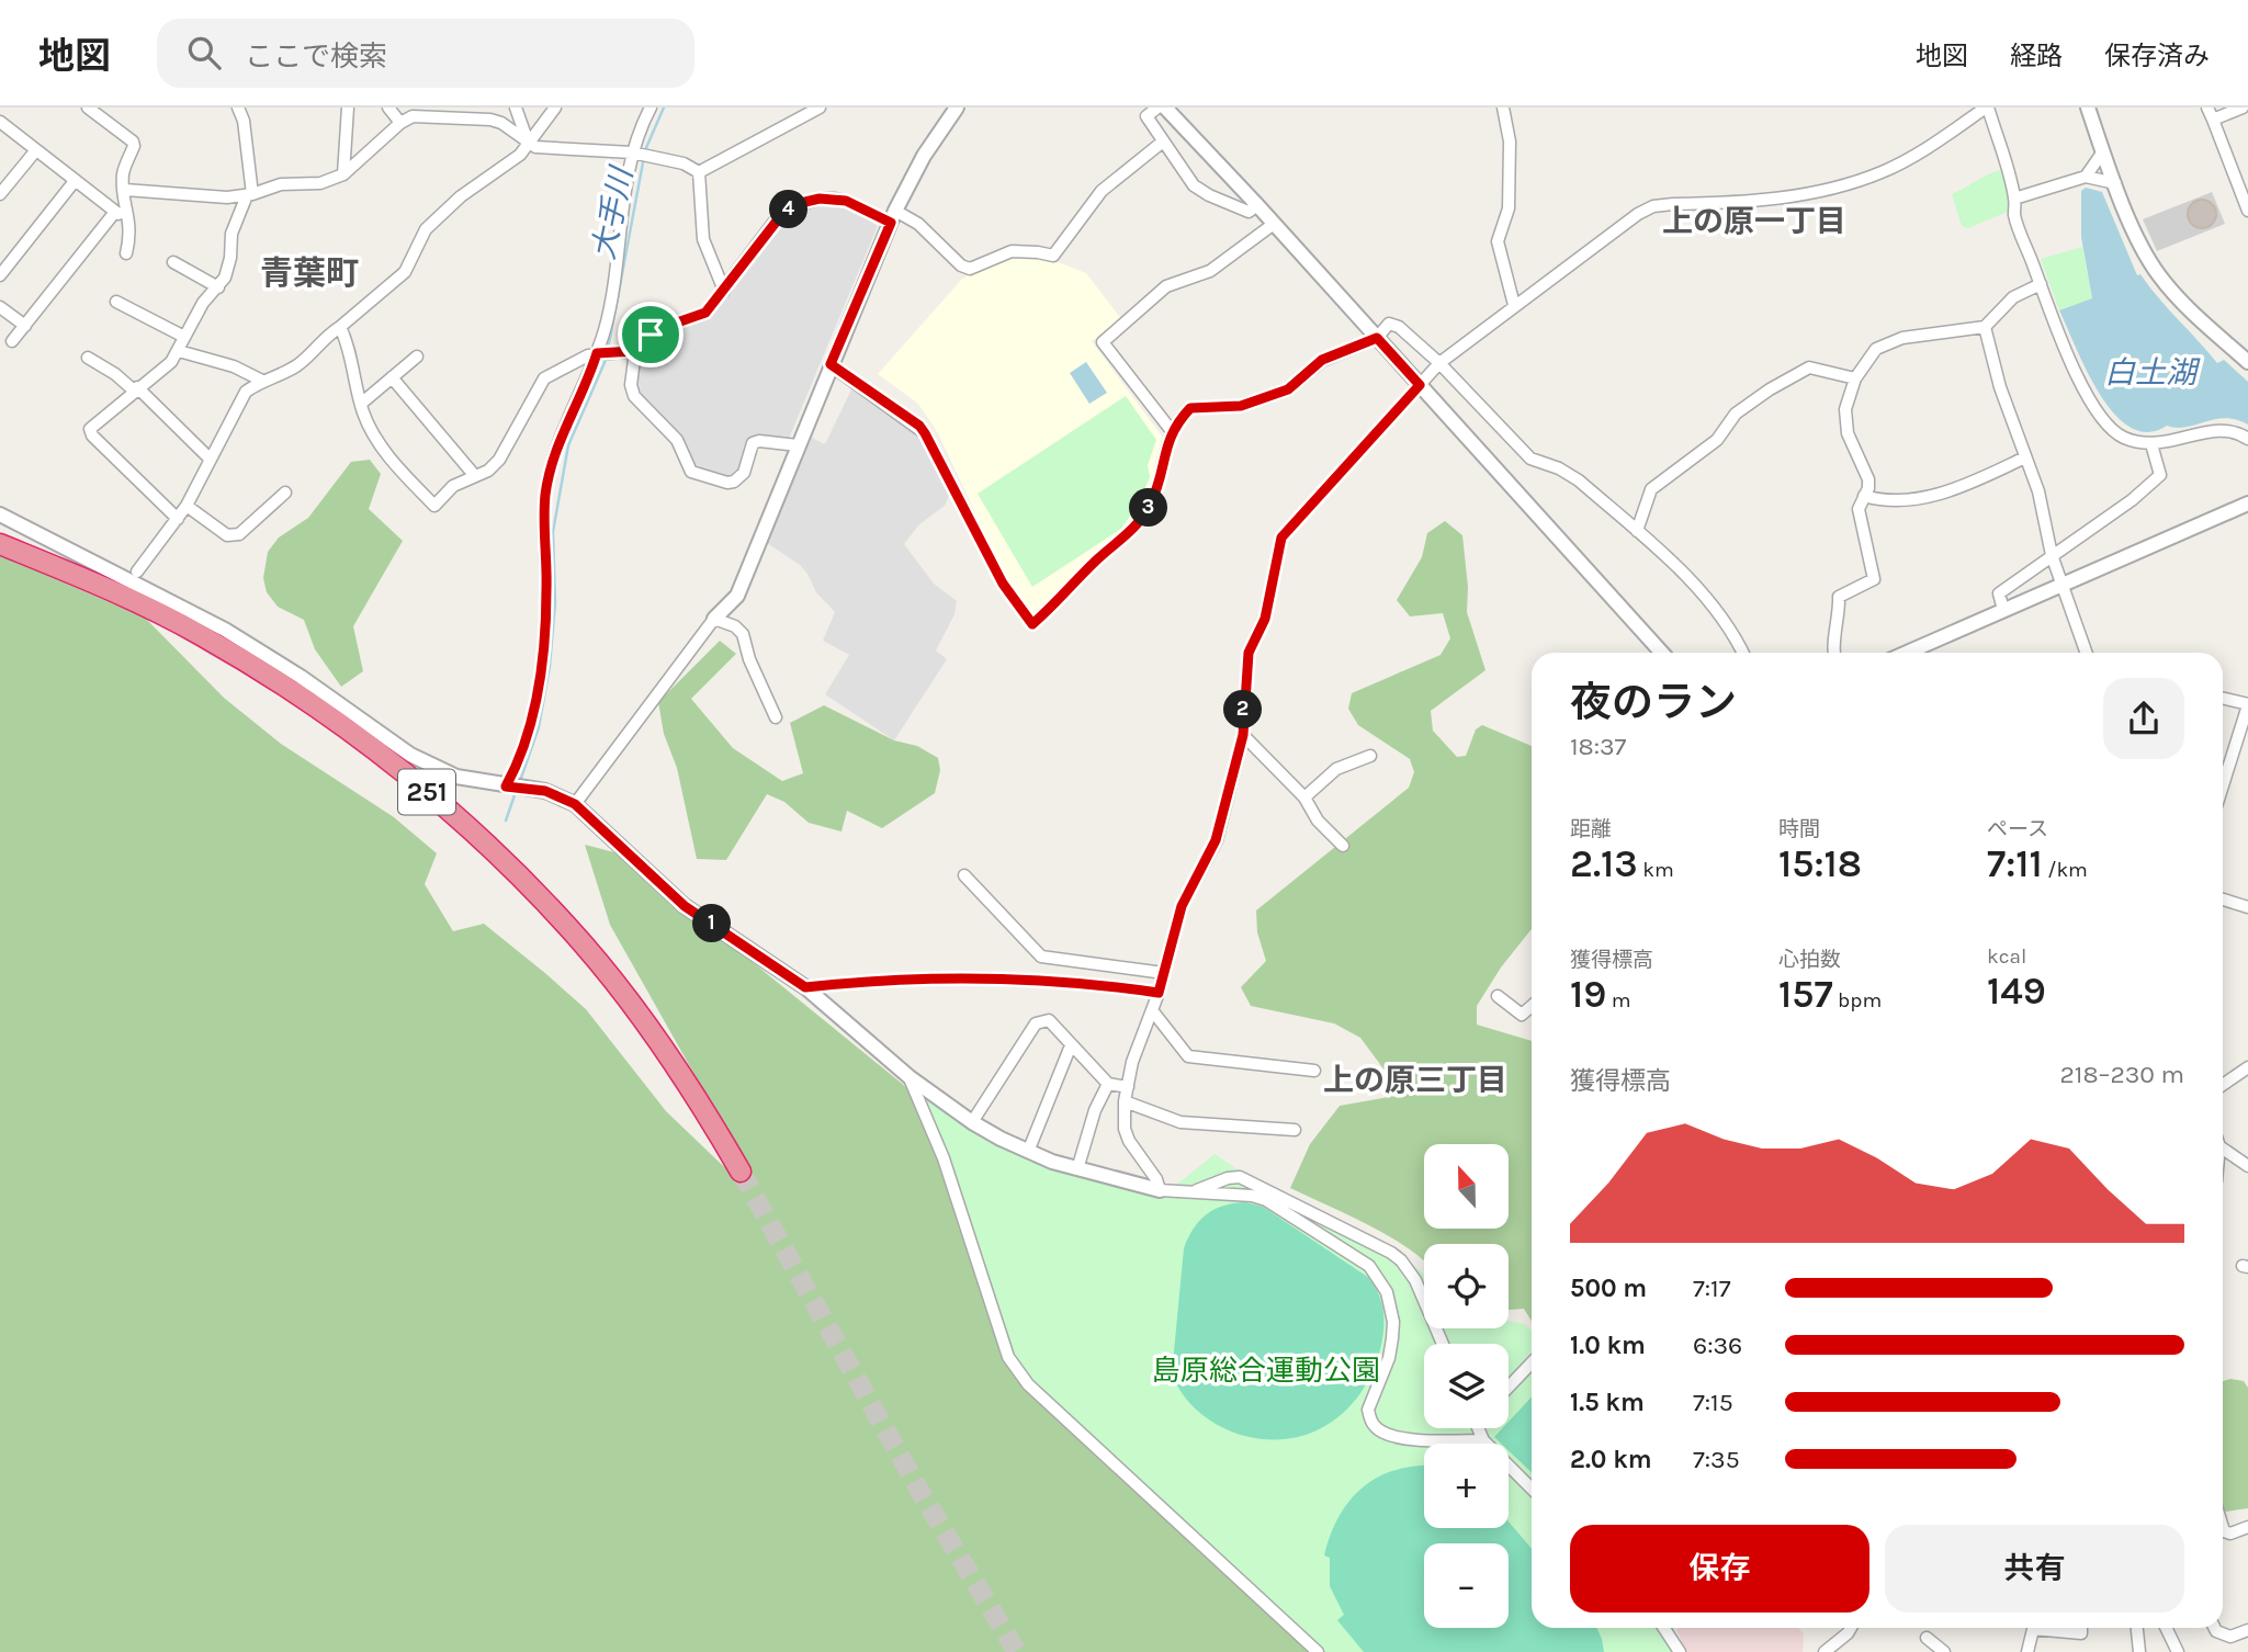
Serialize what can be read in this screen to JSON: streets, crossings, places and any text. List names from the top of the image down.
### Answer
{
  "streets": {
    "highway": ["251"]
  },
  "districts": ["上の原一丁目", "青葉町", "上の原三丁目"],
  "water": ["大手川", "白土湖"],
  "parks": ["島原総合運動公園"],
  "north": "top",
  "page": {
    "header": "地図",
    "search": "ここで検索",
    "nav": ["地図", "経路", "保存済み"],
    "pins": [
      "4",
      "3",
      "2",
      "1"
    ],
    "heading": ["夜のラン", "18:37"],
    "stats": [
      ["距離", "2.13 km"],
      ["時間", "15:18"],
      ["ペース", "7:11 /km"],
      ["獲得標高", "19 m"],
      ["心拍数", "157 bpm"],
      ["kcal", "149"]
    ],
    "chart": ["獲得標高", "218–230 m"],
    "map_buttons": ["+", "−"],
    "list": [
      {
        "name": "500 m",
        "note": "7:17"
      },
      {
        "name": "1.0 km",
        "note": "6:36"
      },
      {
        "name": "1.5 km",
        "note": "7:15"
      },
      {
        "name": "2.0 km",
        "note": "7:35"
      }
    ],
    "buttons": ["保存", "共有"]
  }
}
